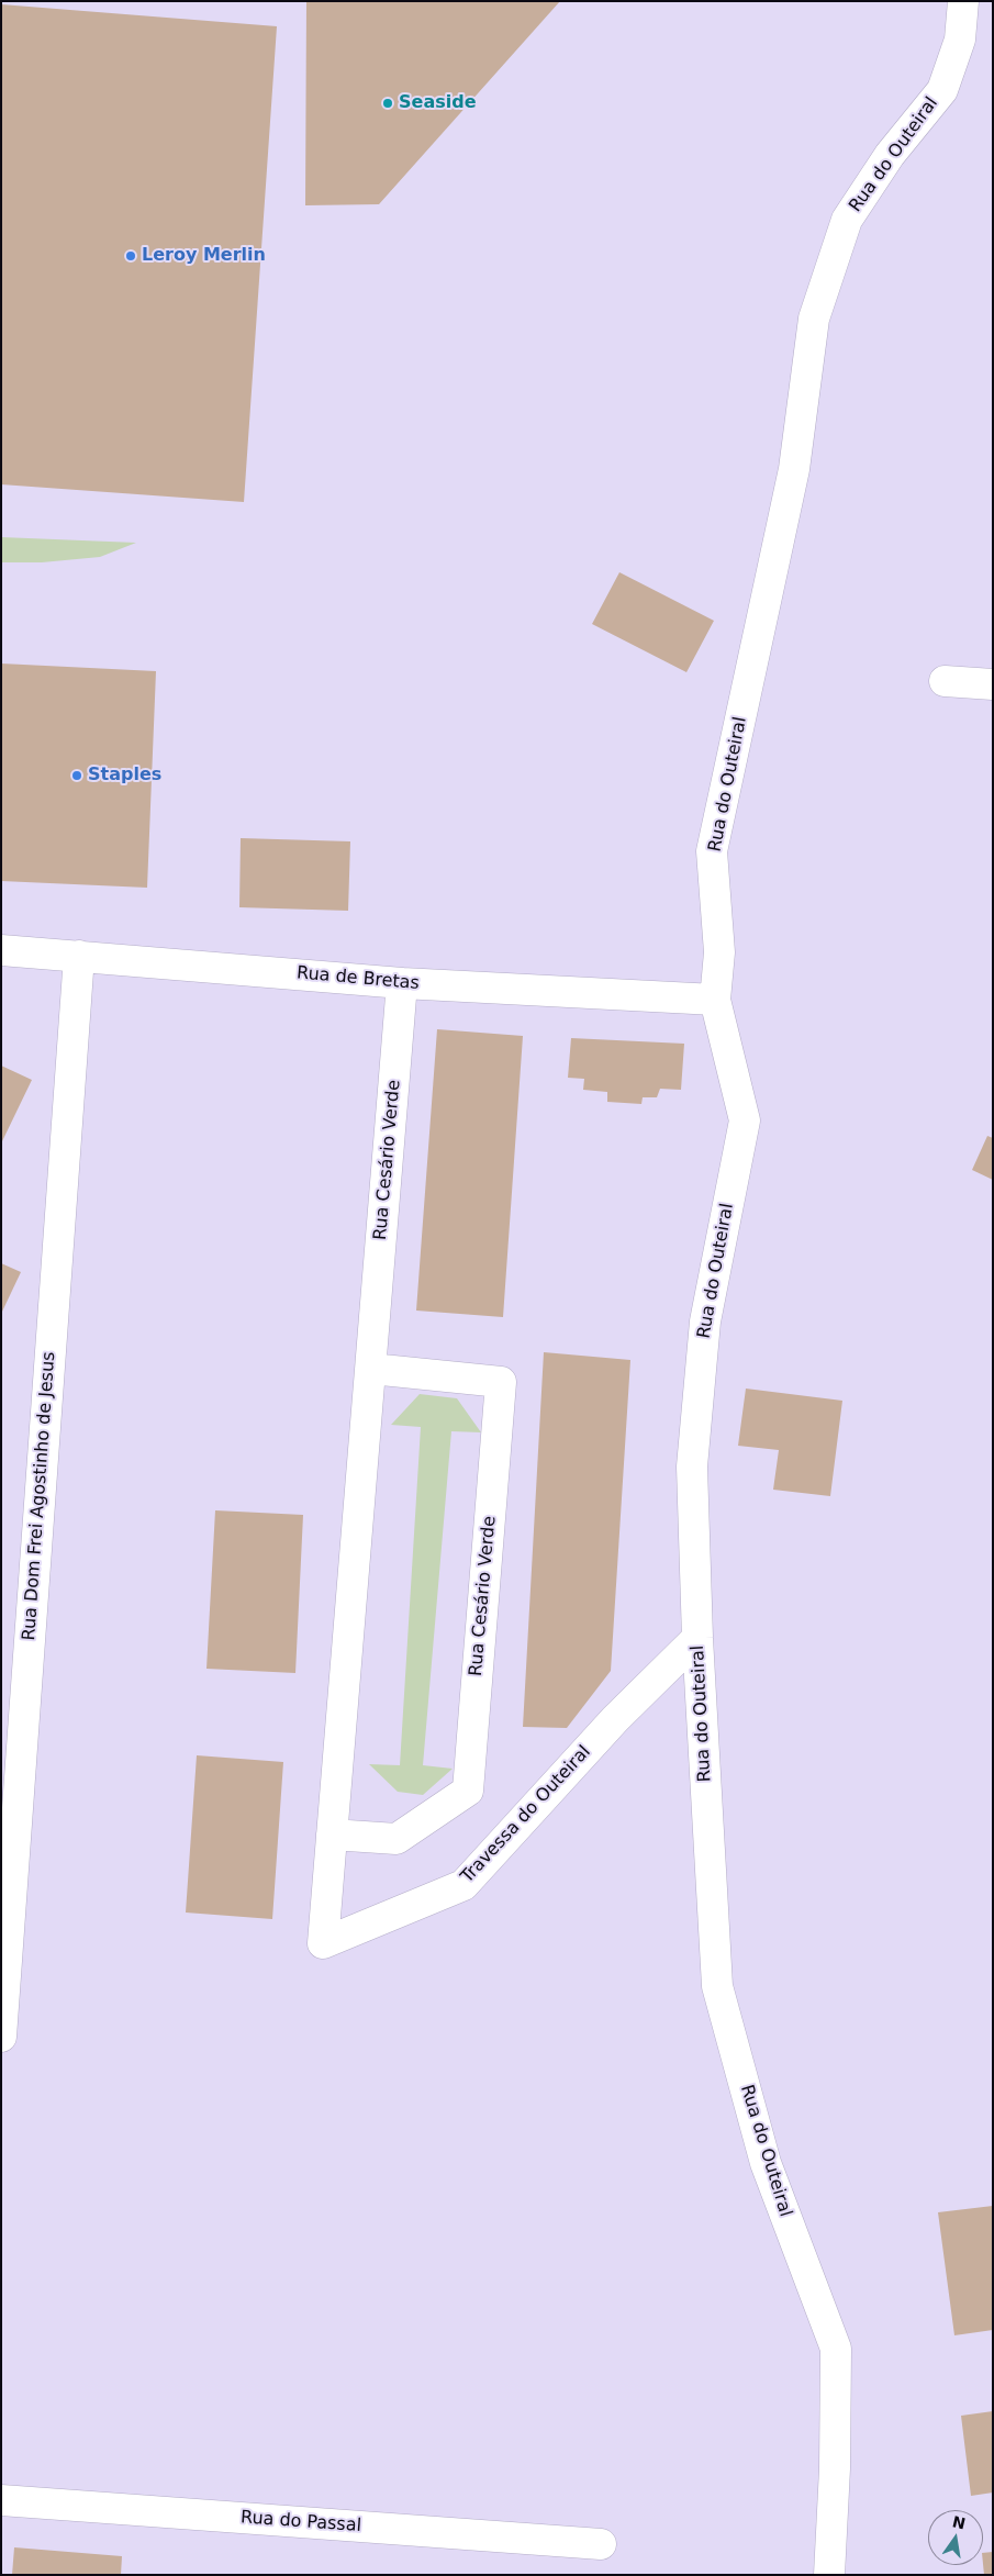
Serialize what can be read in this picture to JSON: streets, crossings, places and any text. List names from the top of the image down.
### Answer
{
  "streets": {
    "street": [
      "Rua do Outeiral",
      "Rua de Bretas",
      "Rua Cesário Verde",
      "Rua Dom Frei Agostinho de Jesus",
      "Travessa do Outeiral",
      "Rua do Passal"
    ]
  },
  "crossings": [
    ["Rua do Outeiral", "Rua de Bretas"],
    ["Rua do Outeiral", "Travessa do Outeiral"],
    ["Rua de Bretas", "Rua Cesário Verde"],
    ["Rua de Bretas", "Rua Dom Frei Agostinho de Jesus"],
    ["Rua Cesário Verde", "Travessa do Outeiral"]
  ],
  "places": ["Seaside", "Leroy Merlin", "Staples"],
  "north": "top"
}
